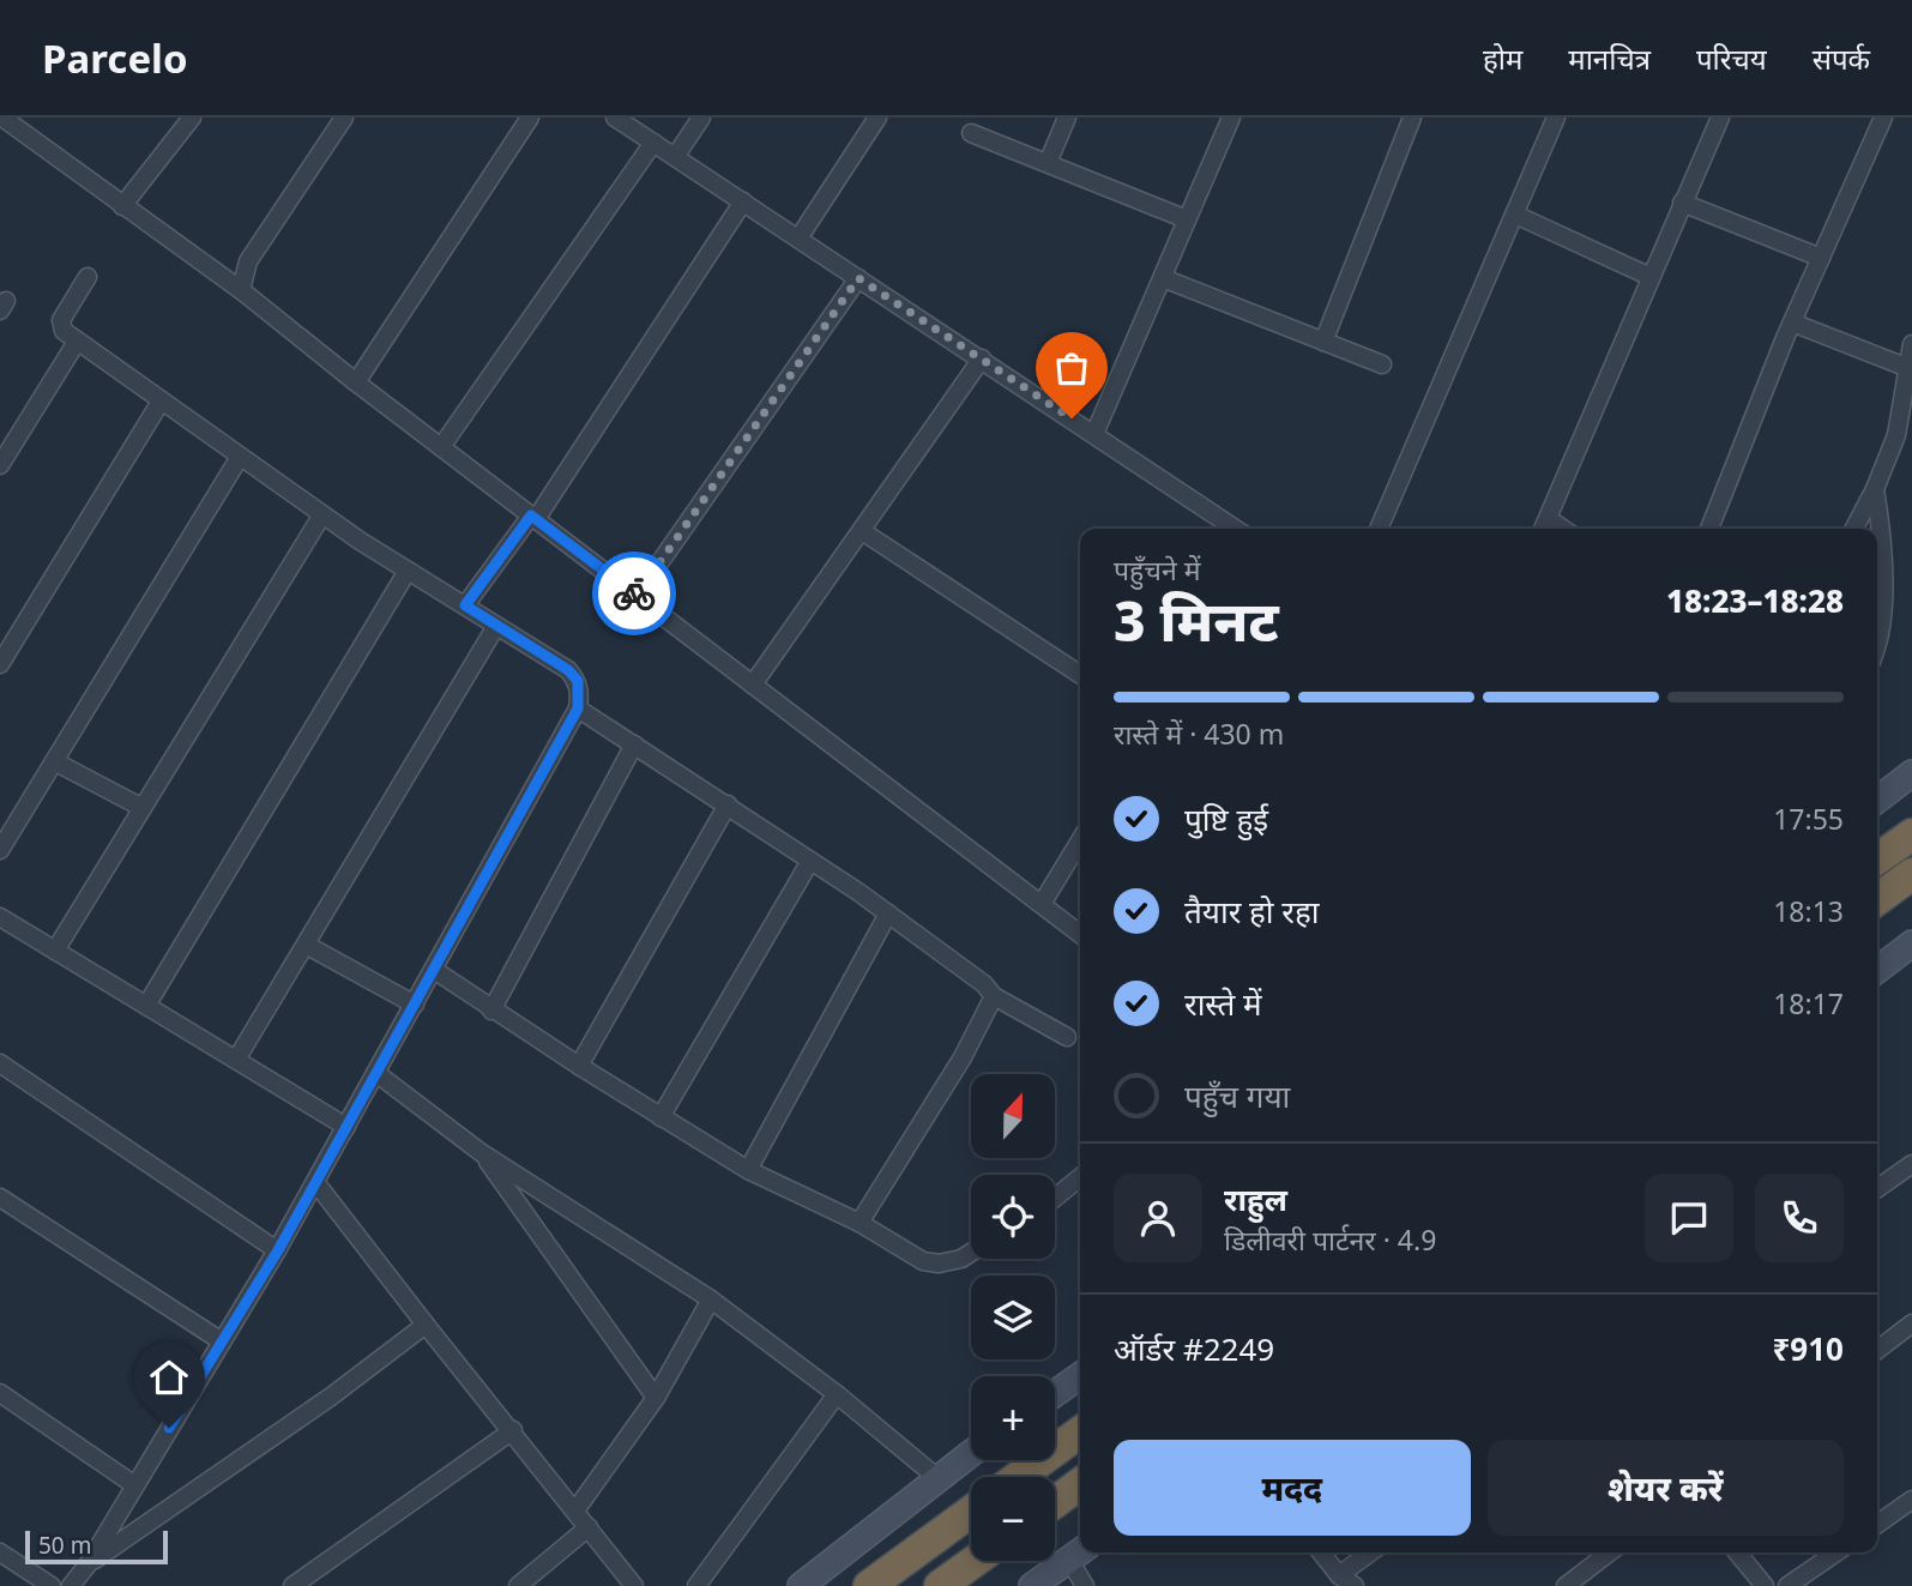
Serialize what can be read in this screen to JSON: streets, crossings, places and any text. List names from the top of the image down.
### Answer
{
  "scale_bar": "50 m",
  "north": "top",
  "page": {
    "header": "Parcelo",
    "nav": [
      "होम",
      "मानचित्र",
      "परिचय",
      "संपर्क"
    ],
    "heading": ["3 मिनट", "पहुँचने में", "18:23–18:28"],
    "panel": [
      "राहुल",
      "डिलीवरी पार्टनर · 4.9",
      "ऑर्डर #2249",
      "₹910"
    ],
    "bar": "रास्ते में · 430 m",
    "list": [
      ["पुष्टि हुई", "17:55"],
      ["तैयार हो रहा", "18:13"],
      ["रास्ते में", "18:17"],
      "पहुँच गया"
    ],
    "map_buttons": ["+", "−"],
    "buttons": ["मदद", "शेयर करें"],
    "scale": "50 m"
  }
}
